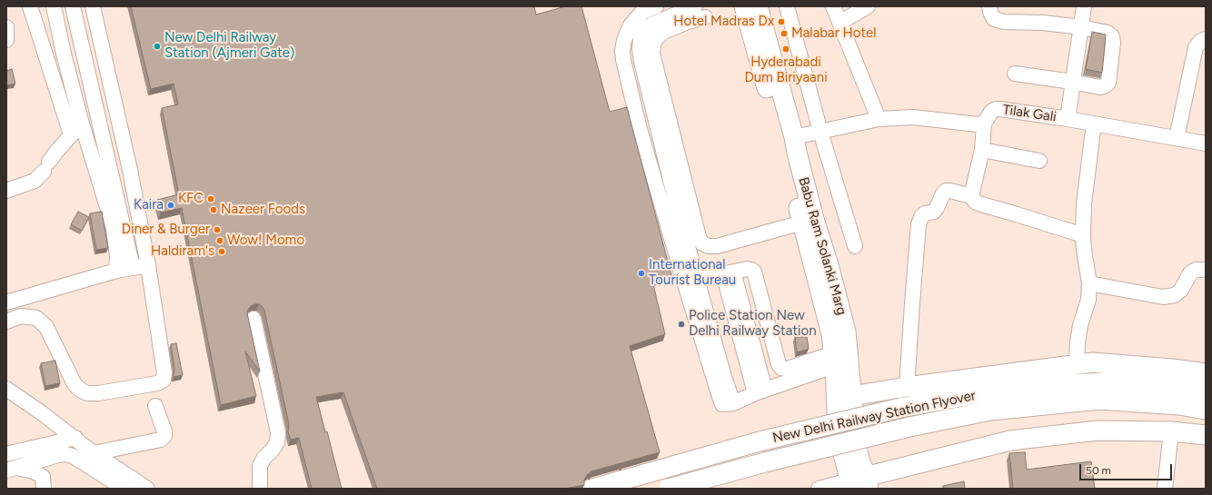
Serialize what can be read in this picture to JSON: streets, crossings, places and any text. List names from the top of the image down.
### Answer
{
  "streets": {
    "main road": ["Babu Ram Solanki Marg", "New Delhi Railway Station Flyover"],
    "street": ["Tilak Gali"]
  },
  "crossings": [
    ["Tilak Gali", "Babu Ram Solanki Marg"]
  ],
  "places": [
    "Hotel Madras Dx",
    "Malabar Hotel",
    "New Delhi Railway Station (Ajmeri Gate)",
    "Hyderabadi Dum Biriyaani",
    "KFC",
    "Kaira",
    "Nazeer Foods",
    "Diner & Burger",
    "Wow! Momo",
    "Haldiram's",
    "International Tourist Bureau",
    "Police Station New Delhi Railway Station"
  ],
  "scale_bar": "50 m"
}
